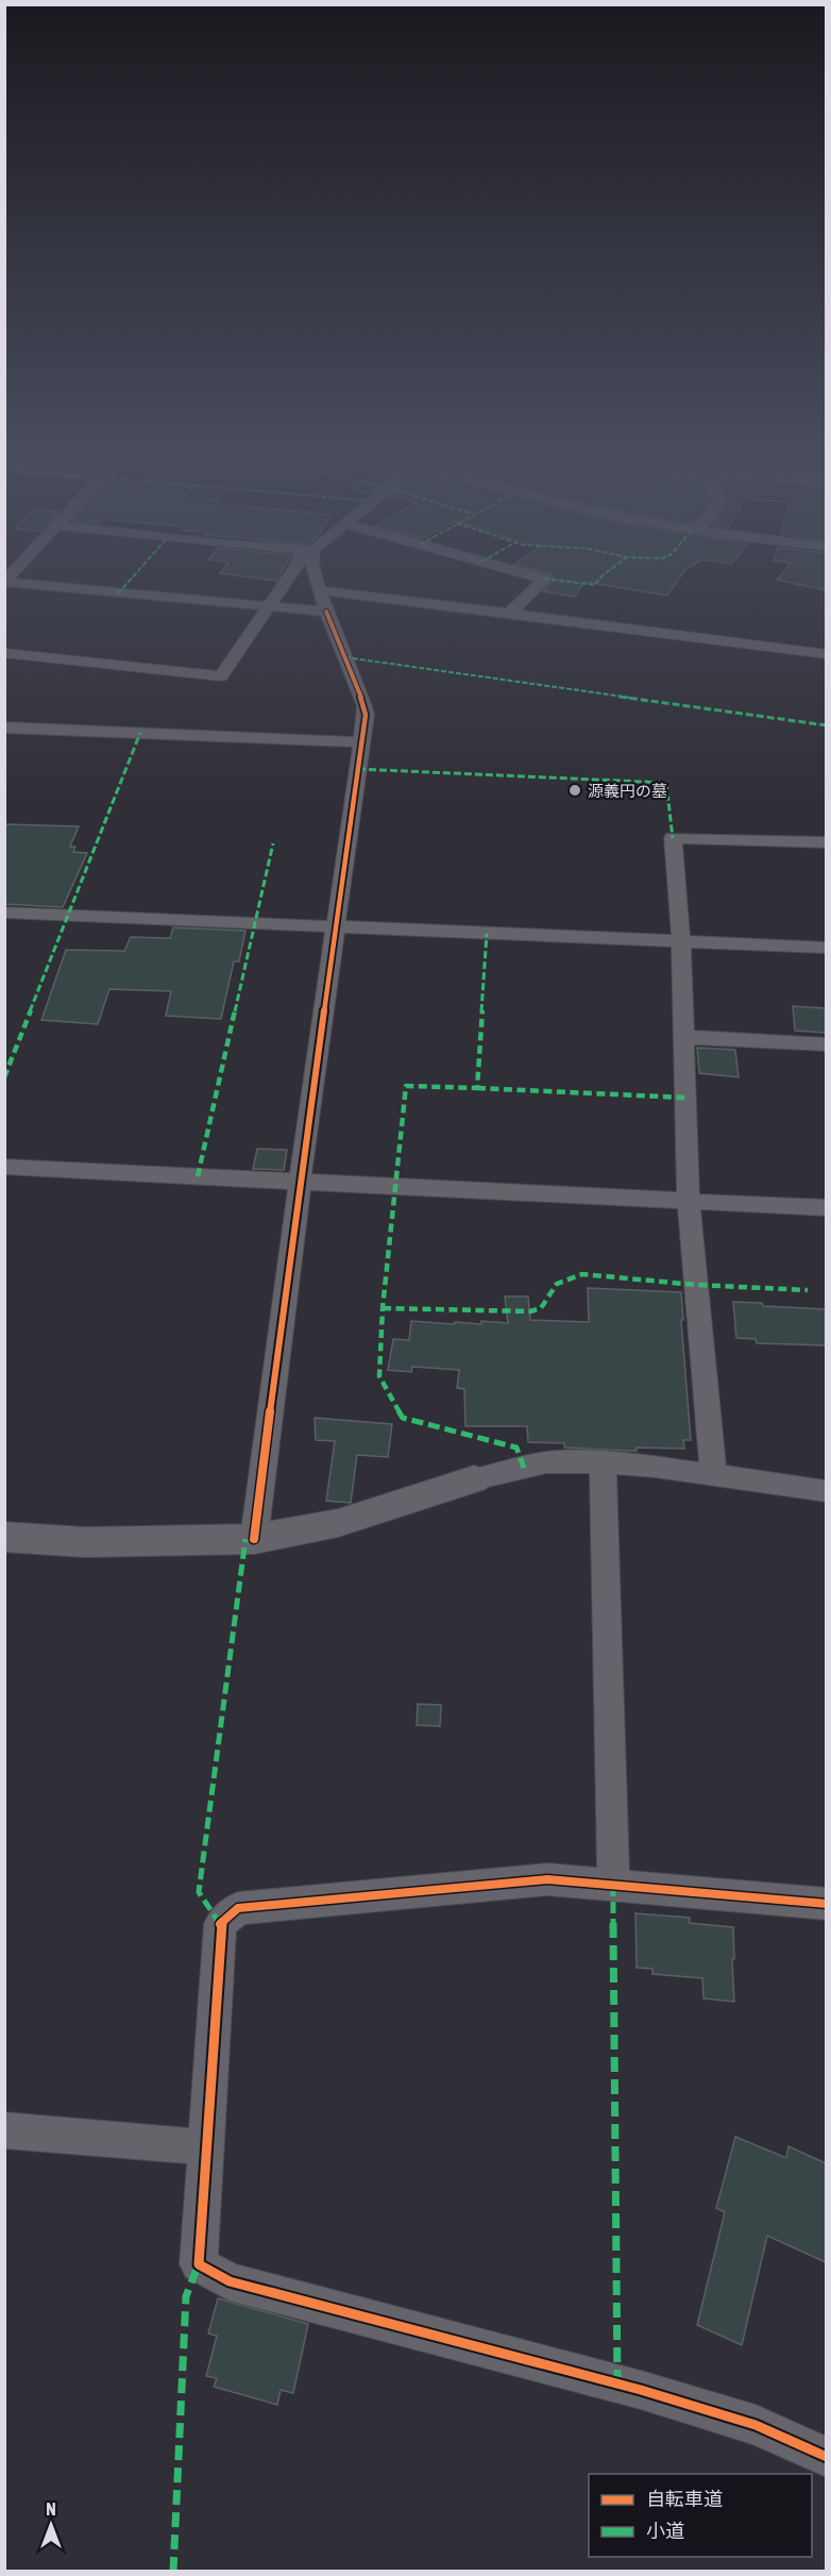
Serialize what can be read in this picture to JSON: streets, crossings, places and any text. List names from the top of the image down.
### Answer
{
  "places": ["源義円の墓"],
  "legend": ["自転車道", "小道"],
  "north": "top"
}
